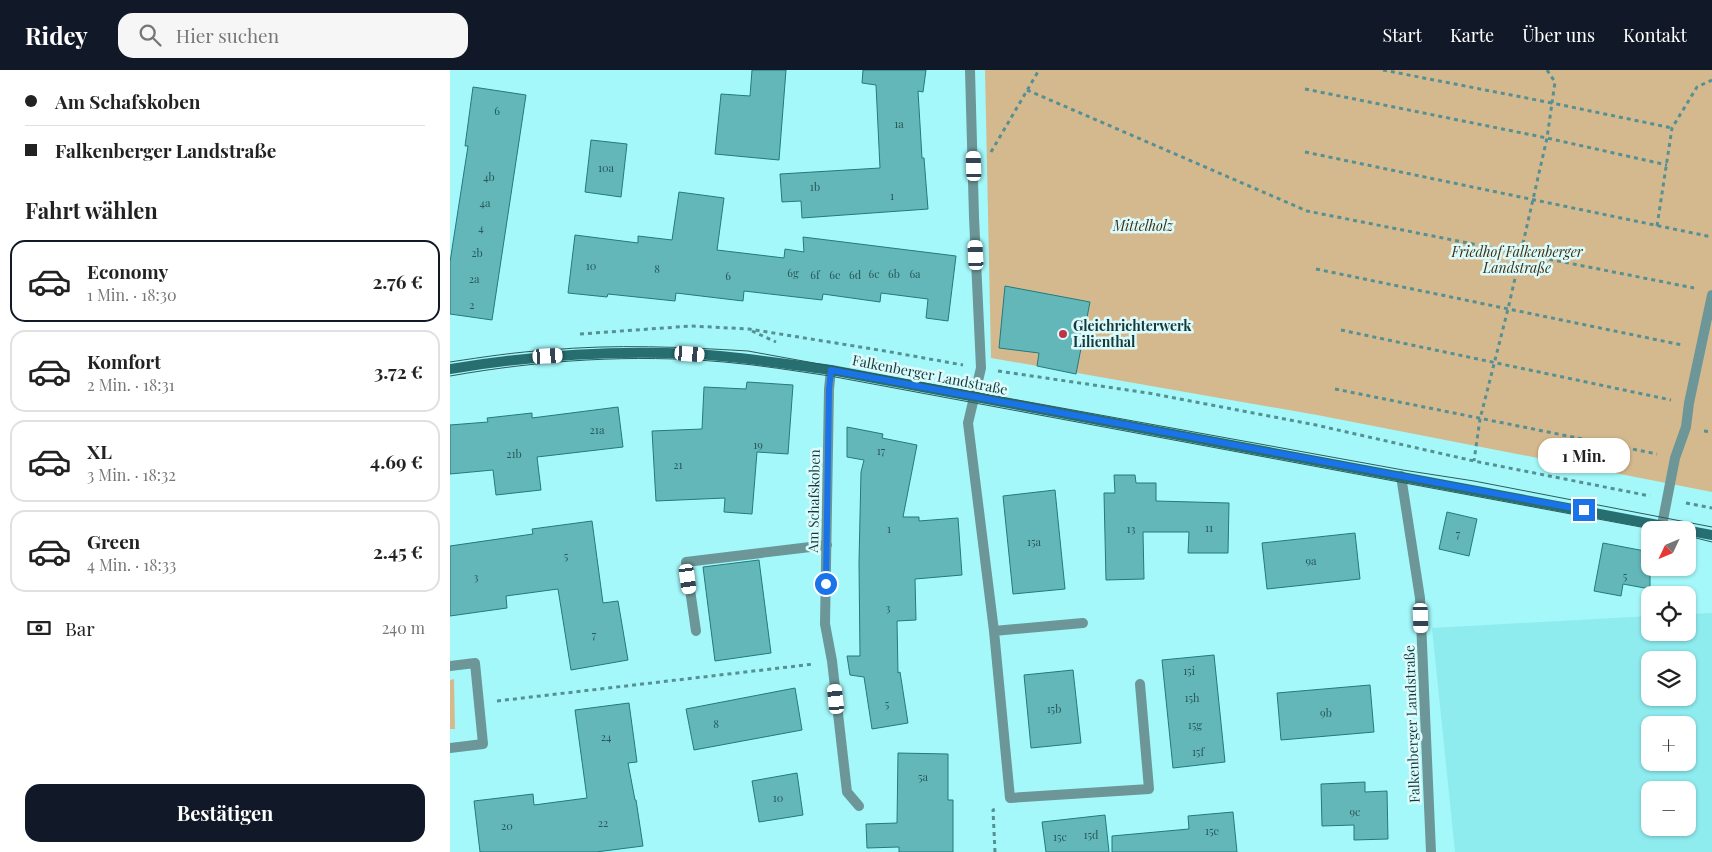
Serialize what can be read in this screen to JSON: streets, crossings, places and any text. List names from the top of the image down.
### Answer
{
  "streets": {
    "street": ["Falkenberger Landstraße", "Am Schafskoben"]
  },
  "crossings": [
    ["Falkenberger Landstraße", "Am Schafskoben"]
  ],
  "parks": ["Mittelholz", "Friedhof Falkenberger Landstraße"],
  "places": ["Gleichrichterwerk Lilienthal"],
  "house_numbers": [
    "6",
    "1a",
    "10a",
    "4b",
    "1b",
    "1",
    "4a",
    "4",
    "2b",
    "10",
    "8",
    "6g",
    "6c",
    "6b",
    "6a",
    "6f",
    "6e",
    "6d",
    "6",
    "2a",
    "2",
    "21a",
    "19",
    "17",
    "21b",
    "21",
    "11",
    "1",
    "13",
    "7",
    "15a",
    "5",
    "9a",
    "5",
    "3",
    "3",
    "7",
    "15i",
    "15h",
    "5",
    "15b",
    "9b",
    "8",
    "15g",
    "24",
    "15f",
    "5a",
    "10",
    "9c",
    "22",
    "20",
    "15e",
    "15d",
    "15c"
  ],
  "north": "bottom left",
  "page": {
    "header": "Ridey",
    "search": "Hier suchen",
    "nav": [
      "Start",
      "Karte",
      "Über uns",
      "Kontakt"
    ],
    "banner": ["Am Schafskoben", "Falkenberger Landstraße"],
    "heading": "Fahrt wählen",
    "list": [
      {
        "name": "Economy",
        "note": "1 Min. · 18:30",
        "value": "2.76 €"
      },
      {
        "name": "Komfort",
        "note": "2 Min. · 18:31",
        "value": "3.72 €"
      },
      {
        "name": "XL",
        "note": "3 Min. · 18:32",
        "value": "4.69 €"
      },
      {
        "name": "Green",
        "note": "4 Min. · 18:33",
        "value": "2.45 €"
      }
    ],
    "bubble": "1 Min.",
    "map_buttons": ["+", "−"],
    "pay": ["Bar", "240 m"],
    "buttons": "Bestätigen"
  }
}
